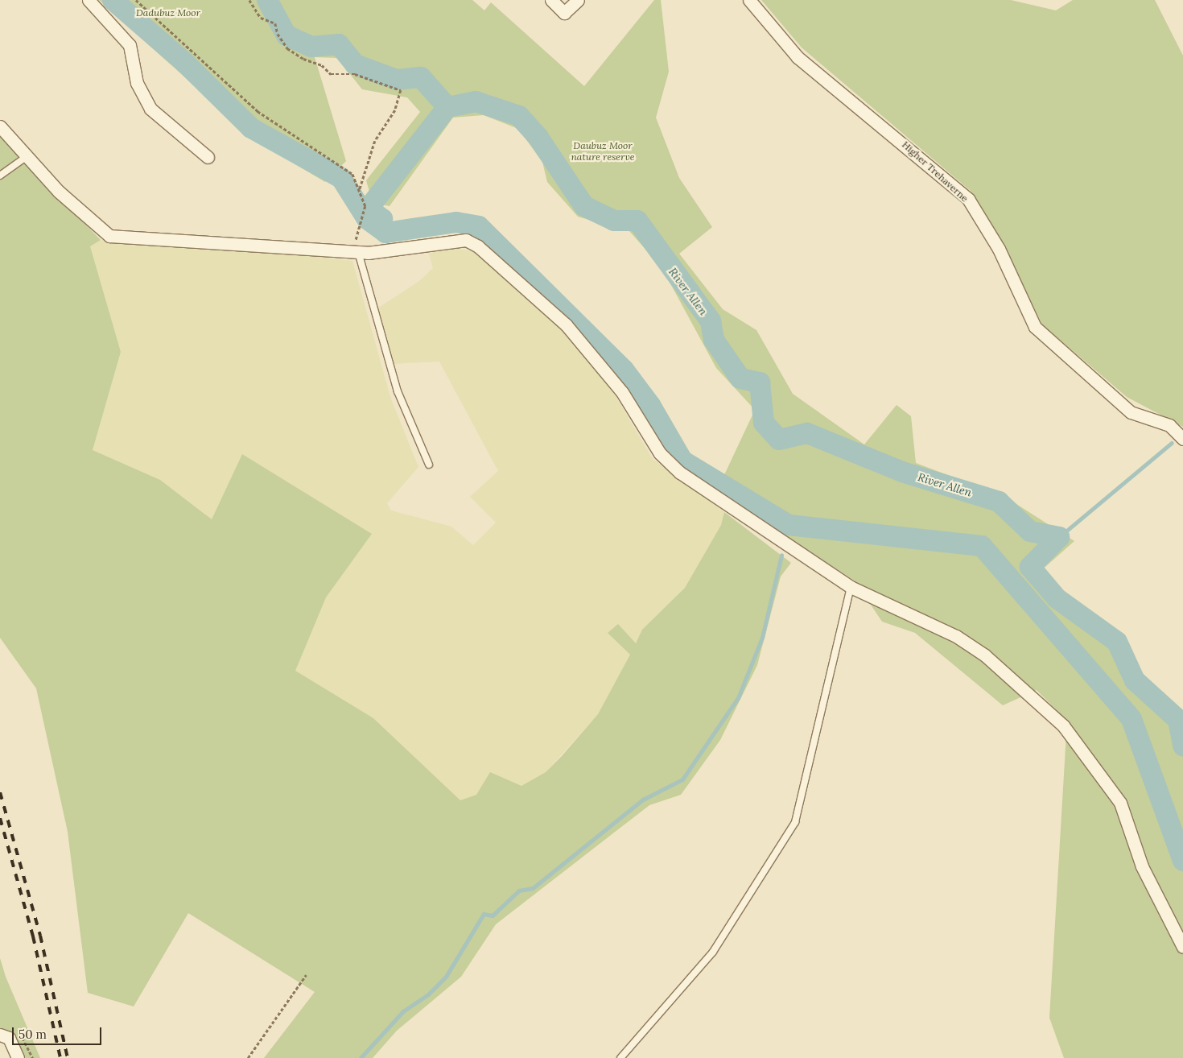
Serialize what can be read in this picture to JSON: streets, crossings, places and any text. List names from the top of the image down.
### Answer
{
  "streets": {
    "street": ["Higher Trehaverne"]
  },
  "water": ["River Allen"],
  "parks": ["Dadubuz Moor", "Daubuz Moor nature reserve"],
  "scale_bar": "50 m"
}
